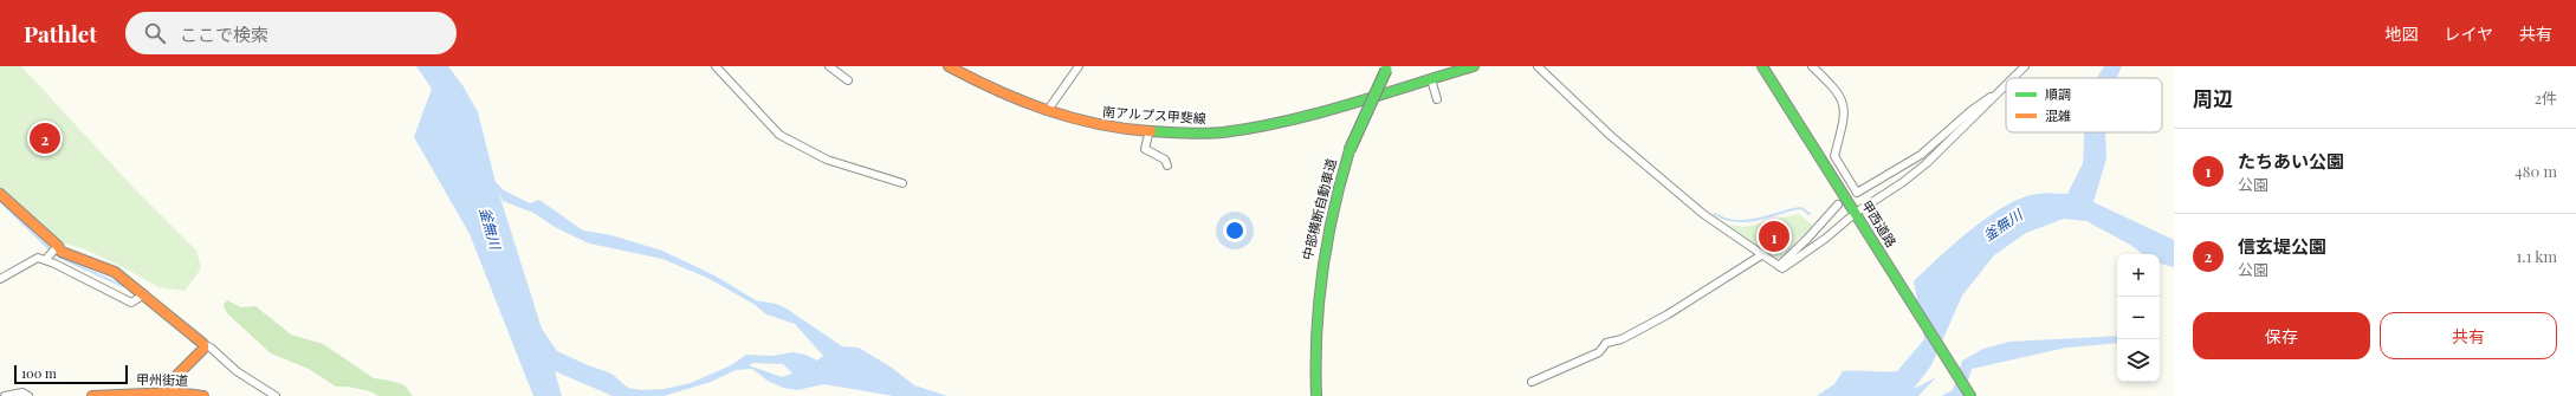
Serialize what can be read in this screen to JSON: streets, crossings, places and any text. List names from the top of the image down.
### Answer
{
  "streets": {
    "main road": [
      "南アルプス甲斐線",
      "中部横断自動車道",
      "甲西道路",
      "甲州街道"
    ]
  },
  "water": ["釜無川"],
  "legend": ["順調", "混雑"],
  "scale_bar": "100 m",
  "page": {
    "header": "Pathlet",
    "search": "ここで検索",
    "nav": ["地図", "レイヤ", "共有"],
    "heading": ["周辺", "2件"],
    "pins": ["2", "1"],
    "list": [
      {
        "mark": "1",
        "name": "たちあい公園",
        "note": "公園",
        "value": "480 m"
      },
      {
        "mark": "2",
        "name": "信玄堤公園",
        "note": "公園",
        "value": "1.1 km"
      }
    ],
    "map_buttons": ["+", "−"],
    "buttons": ["保存", "共有"],
    "scale": "100 m"
  }
}
